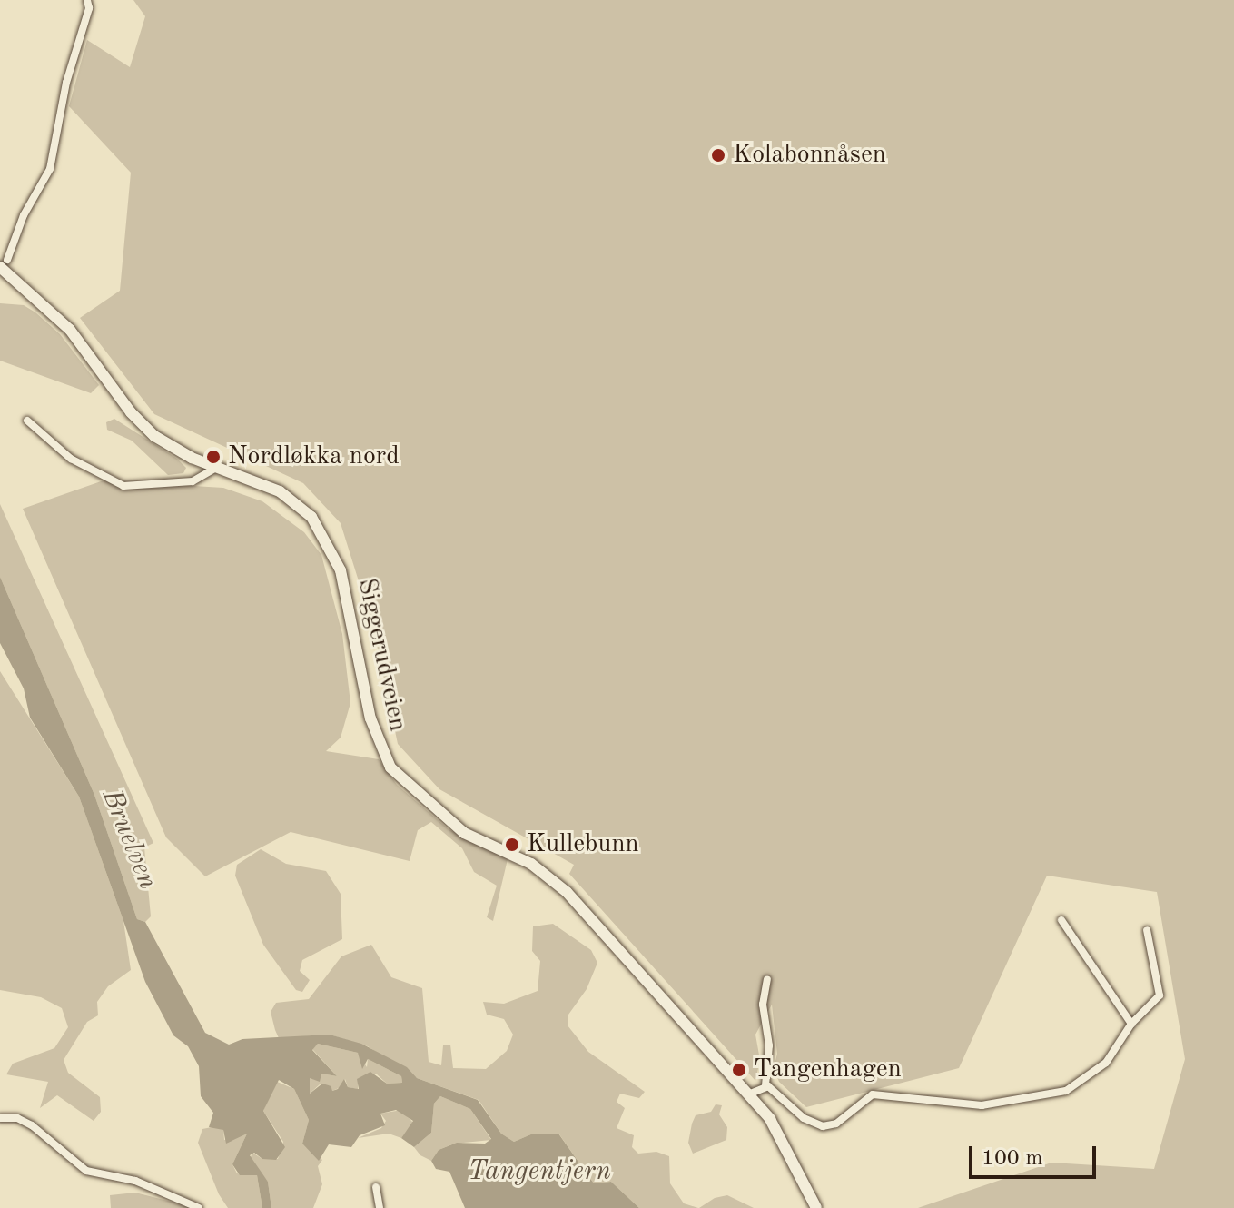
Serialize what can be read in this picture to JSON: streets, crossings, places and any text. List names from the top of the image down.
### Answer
{
  "streets": {
    "main road": ["Siggerudveien"]
  },
  "water": ["Bruelven", "Tangentjern"],
  "places": [
    "Kolabonnåsen",
    "Nordløkka nord",
    "Kullebunn",
    "Tangenhagen"
  ],
  "scale_bar": "100 m"
}
